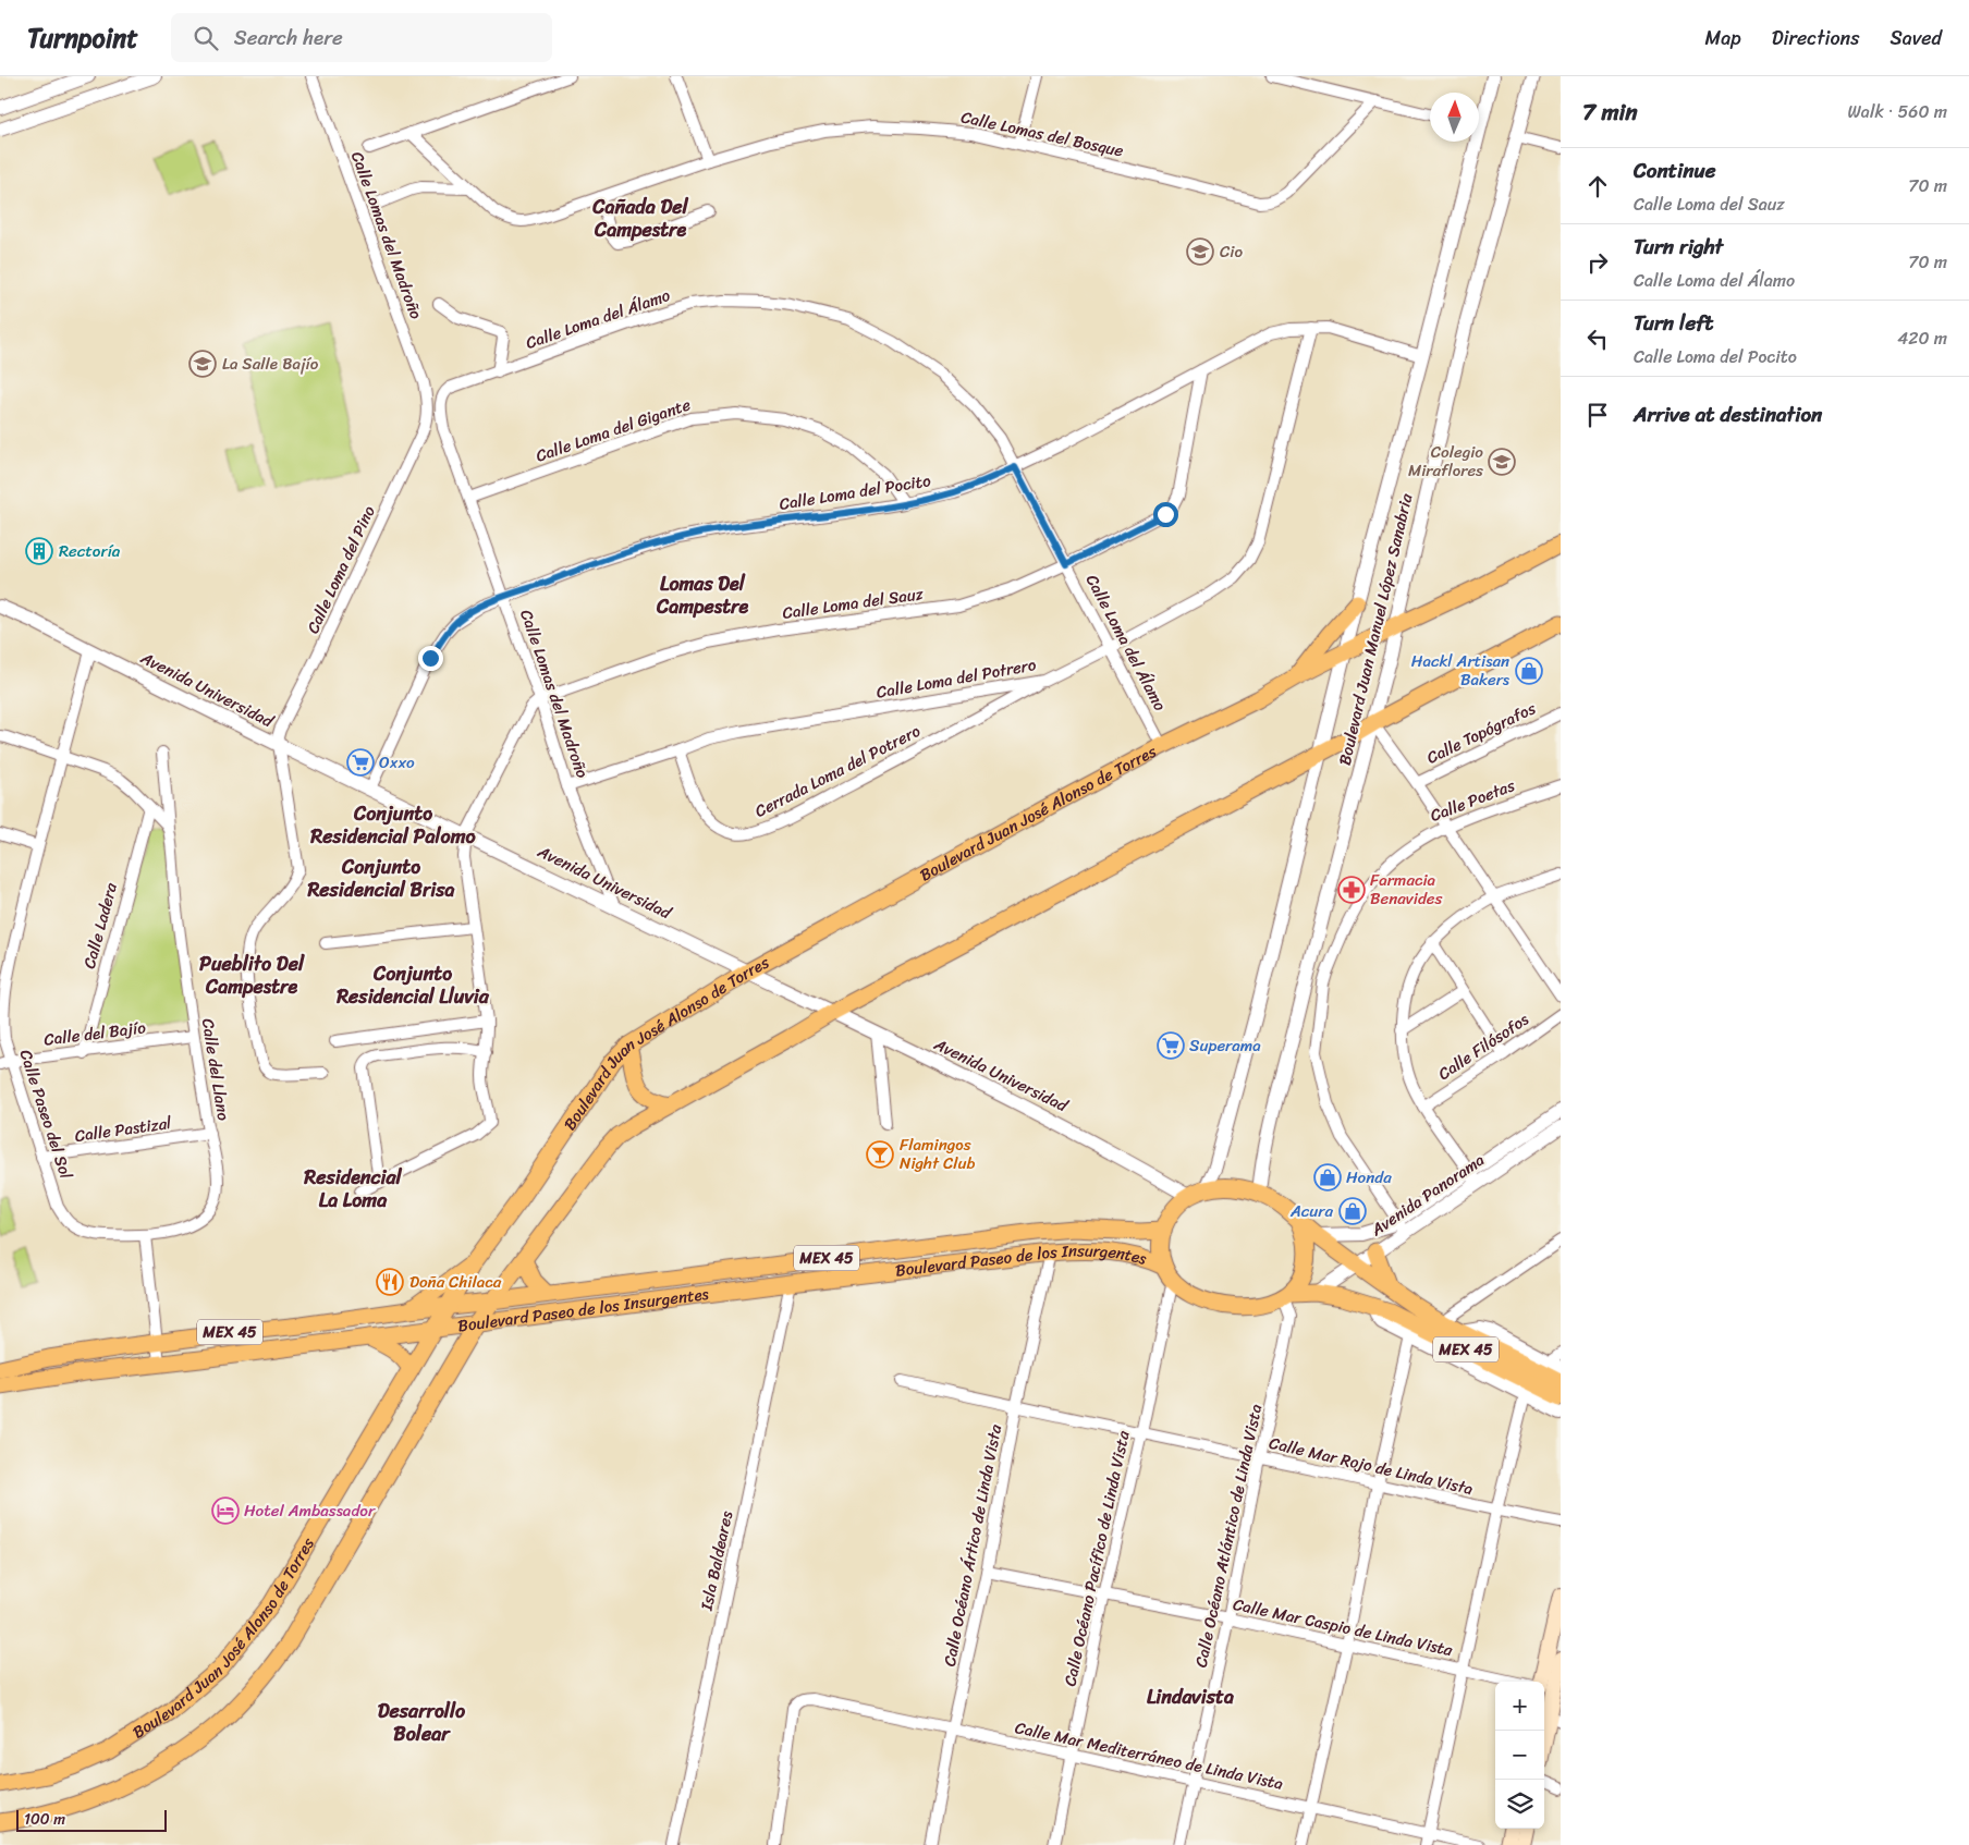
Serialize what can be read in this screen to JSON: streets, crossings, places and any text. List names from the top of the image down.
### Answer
{
  "streets": {
    "main road": ["Boulevard Juan José Alonso de Torres", "MEX 45", "Boulevard Paseo de los Insurgentes"],
    "street": [
      "Calle Lomas del Bosque",
      "Calle Lomas del Madroño",
      "Calle Loma del Álamo",
      "Calle Loma del Gigante",
      "Calle Loma del Pocito",
      "Calle Loma del Pino",
      "Calle Loma del Sauz",
      "Boulevard Juan Manuel López Sanabria",
      "Calle Loma del Potrero",
      "Avenida Universidad",
      "Calle Topógrafos",
      "Cerrada Loma del Potrero",
      "Calle Poetas",
      "Calle Ladera",
      "Calle del Bajío",
      "Calle Filósofos",
      "Calle del Llano",
      "Calle Paseo del Sol",
      "Calle Pastizal",
      "Avenida Panorama",
      "Calle Mar Rojo de Linda Vista",
      "Calle Océano Atlántico de Linda Vista",
      "Calle Océano Ártico de Linda Vista",
      "Calle Océano Pacífico de Linda Vista",
      "Isla Baldeares",
      "Calle Mar Caspio de Linda Vista",
      "Calle Mar Mediterráneo de Linda Vista"
    ]
  },
  "crossings": [
    ["Calle Lomas del Madroño", "Calle Loma del Álamo"],
    ["Calle Lomas del Madroño", "Calle Loma del Gigante"],
    ["Calle Lomas del Madroño", "Calle Loma del Pocito"],
    ["Calle Lomas del Madroño", "Calle Loma del Pino"],
    ["Calle Lomas del Madroño", "Calle Loma del Sauz"],
    ["Calle Lomas del Madroño", "Calle Loma del Potrero"],
    ["Calle Lomas del Madroño", "Avenida Universidad"],
    ["Calle Loma del Álamo", "Calle Loma del Pocito"],
    ["Calle Loma del Álamo", "Calle Loma del Sauz"],
    ["Calle Loma del Álamo", "Calle Loma del Potrero"],
    ["Calle Loma del Álamo", "Boulevard Juan José Alonso de Torres"],
    ["Calle Loma del Gigante", "Calle Loma del Pocito"],
    ["Calle Loma del Pocito", "Calle Loma del Sauz"],
    ["Calle Loma del Pocito", "Boulevard Juan Manuel López Sanabria"],
    ["Calle Loma del Pocito", "Calle Loma del Potrero"],
    ["Calle Loma del Pocito", "Avenida Universidad"],
    ["Calle Loma del Pino", "Avenida Universidad"],
    ["Boulevard Juan Manuel López Sanabria", "Avenida Universidad"],
    ["Boulevard Juan Manuel López Sanabria", "Boulevard Juan José Alonso de Torres"],
    ["Boulevard Juan Manuel López Sanabria", "MEX 45"],
    ["Boulevard Juan Manuel López Sanabria", "Boulevard Paseo de los Insurgentes"],
    ["Boulevard Juan Manuel López Sanabria", "Calle Océano Atlántico de Linda Vista"],
    ["Boulevard Juan Manuel López Sanabria", "Calle Océano Pacífico de Linda Vista"],
    ["Calle Loma del Potrero", "Cerrada Loma del Potrero"],
    ["Avenida Universidad", "Boulevard Juan José Alonso de Torres"],
    ["Avenida Universidad", "Calle Paseo del Sol"],
    ["Avenida Universidad", "MEX 45"],
    ["Avenida Universidad", "Boulevard Paseo de los Insurgentes"],
    ["Avenida Universidad", "Calle Océano Atlántico de Linda Vista"],
    ["Avenida Universidad", "Calle Océano Pacífico de Linda Vista"],
    ["Calle Poetas", "Avenida Panorama"],
    ["Boulevard Juan José Alonso de Torres", "Boulevard Paseo de los Insurgentes"],
    ["Calle Ladera", "Calle del Bajío"],
    ["Calle del Bajío", "Calle del Llano"],
    ["Calle del Bajío", "Calle Paseo del Sol"],
    ["Calle del Llano", "Calle Paseo del Sol"],
    ["Calle del Llano", "Calle Pastizal"],
    ["Calle Paseo del Sol", "Calle Pastizal"],
    ["Avenida Panorama", "MEX 45"],
    ["MEX 45", "Boulevard Paseo de los Insurgentes"],
    ["MEX 45", "Calle Océano Atlántico de Linda Vista"],
    ["MEX 45", "Calle Océano Pacífico de Linda Vista"],
    ["Boulevard Paseo de los Insurgentes", "Calle Océano Atlántico de Linda Vista"],
    ["Boulevard Paseo de los Insurgentes", "Calle Océano Ártico de Linda Vista"],
    ["Boulevard Paseo de los Insurgentes", "Calle Océano Pacífico de Linda Vista"],
    ["Boulevard Paseo de los Insurgentes", "Isla Baldeares"],
    ["Calle Mar Rojo de Linda Vista", "Calle Océano Atlántico de Linda Vista"],
    ["Calle Mar Rojo de Linda Vista", "Calle Océano Ártico de Linda Vista"],
    ["Calle Mar Rojo de Linda Vista", "Calle Océano Pacífico de Linda Vista"],
    ["Calle Océano Atlántico de Linda Vista", "Calle Océano Pacífico de Linda Vista"],
    ["Calle Océano Atlántico de Linda Vista", "Calle Mar Caspio de Linda Vista"],
    ["Calle Océano Atlántico de Linda Vista", "Calle Mar Mediterráneo de Linda Vista"],
    ["Calle Océano Ártico de Linda Vista", "Calle Mar Caspio de Linda Vista"],
    ["Calle Océano Ártico de Linda Vista", "Calle Mar Mediterráneo de Linda Vista"],
    ["Calle Océano Pacífico de Linda Vista", "Calle Mar Caspio de Linda Vista"],
    ["Calle Océano Pacífico de Linda Vista", "Calle Mar Mediterráneo de Linda Vista"]
  ],
  "districts": [
    "Cañada Del Campestre",
    "Lomas Del Campestre",
    "Conjunto Residencial Palomo",
    "Conjunto Residencial Brisa",
    "Pueblito Del Campestre",
    "Conjunto Residencial Lluvia",
    "Residencial La Loma",
    "Lindavista",
    "Desarrollo Bolear"
  ],
  "places": {
    "school or university": ["Cio", "La Salle Bajío", "Colegio Miraflores"],
    "building": ["Rectoría"],
    "shop": ["Hackl Artisan Bakers", "Honda", "Acura"],
    "supermarket": ["Oxxo", "Superama"],
    "pharmacy": ["Farmacia Benavides"],
    "bar": ["Flamingos Night Club"],
    "restaurant": ["Doña Chilaca"],
    "hotel": ["Hotel Ambassador"]
  },
  "scale_bar": "100 m",
  "north": "top",
  "page": {
    "header": "Turnpoint",
    "search": "Search here",
    "nav": ["Map", "Directions", "Saved"],
    "heading": ["7 min", "Walk · 560 m"],
    "list": [
      ["Continue", "Calle Loma del Sauz", "70 m"],
      ["Turn right", "Calle Loma del Álamo", "70 m"],
      ["Turn left", "Calle Loma del Pocito", "420 m"],
      "Arrive at destination"
    ],
    "map_buttons": ["+", "−"],
    "scale": "100 m"
  }
}
